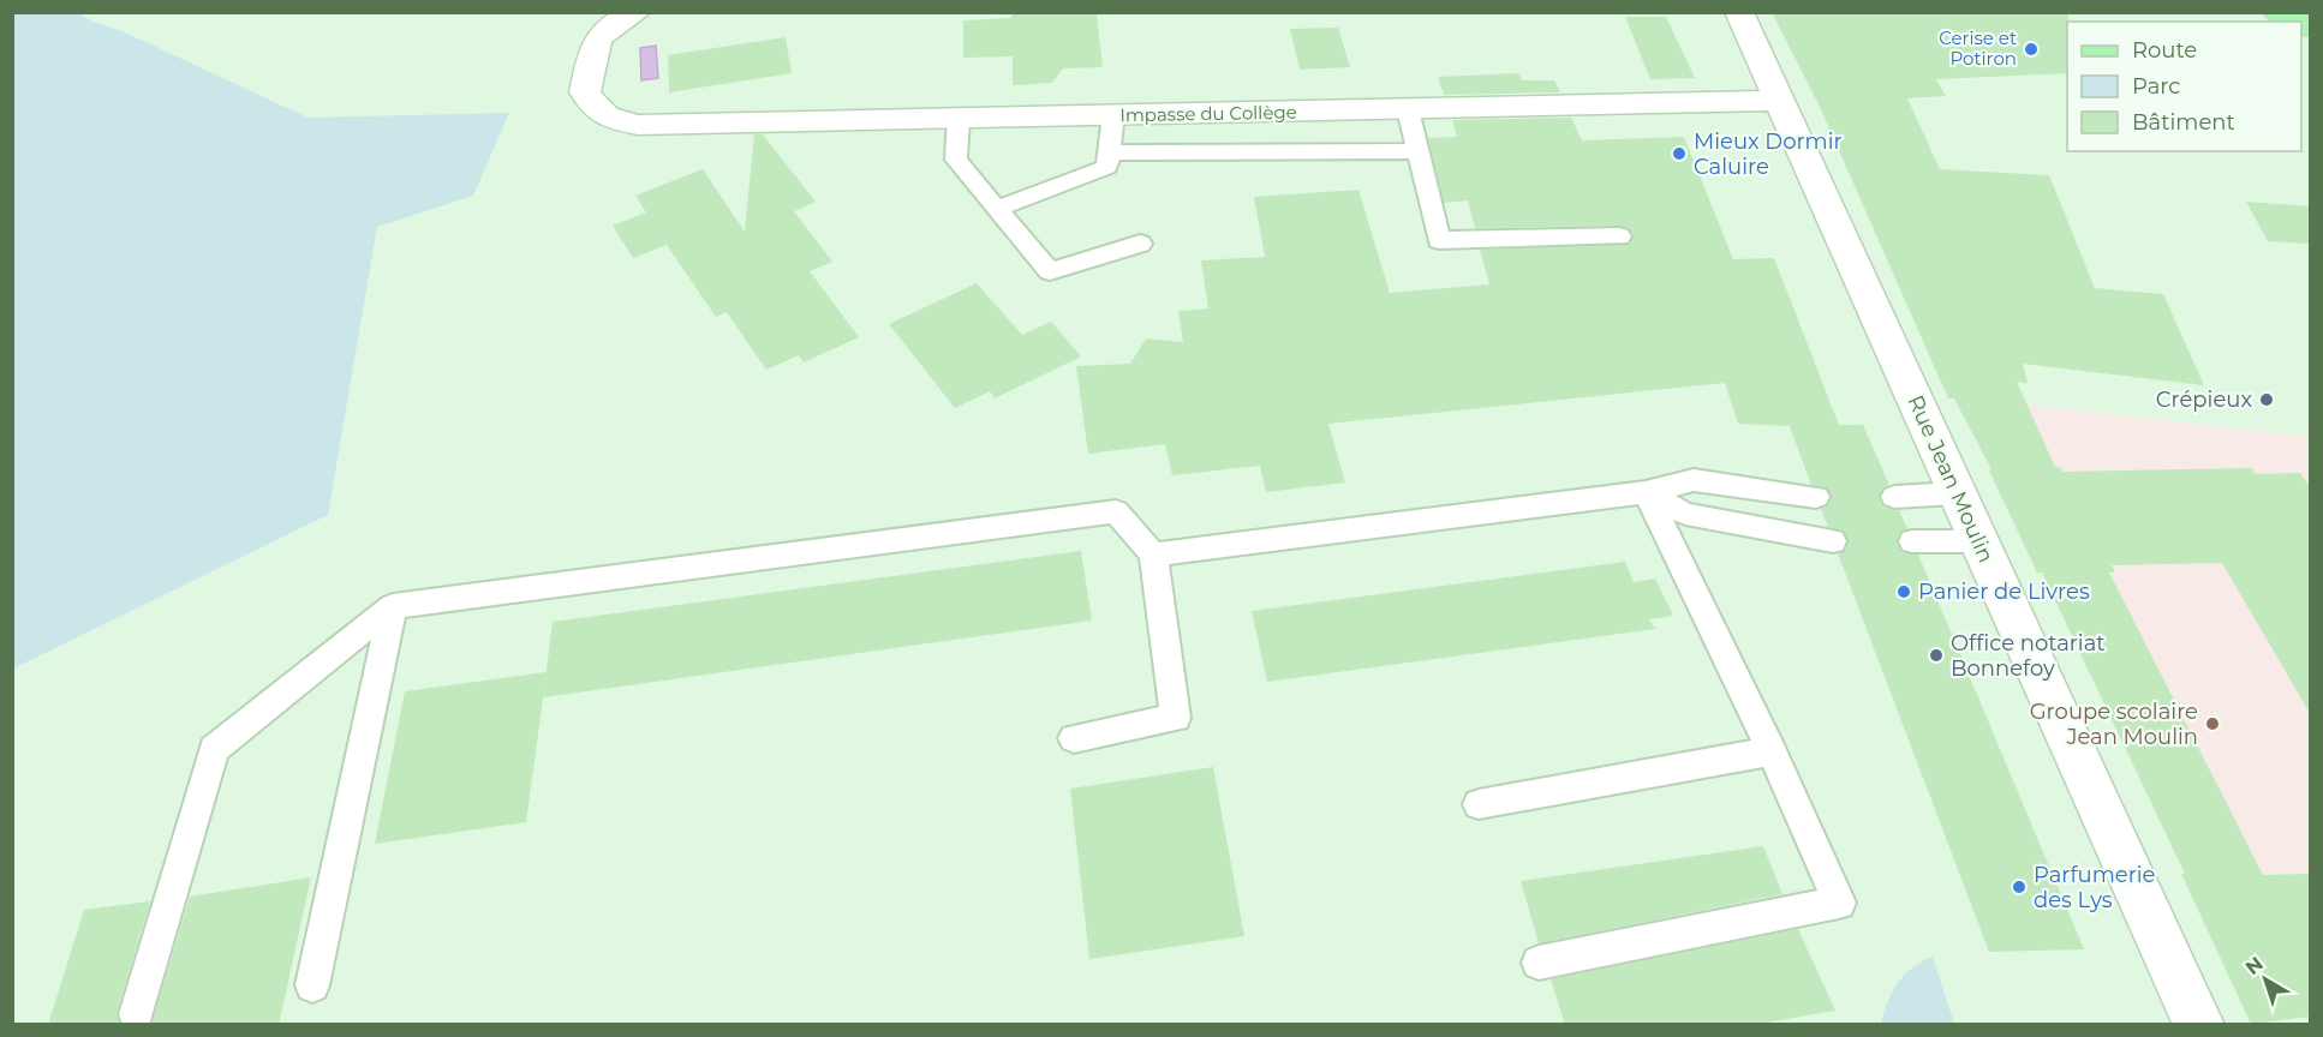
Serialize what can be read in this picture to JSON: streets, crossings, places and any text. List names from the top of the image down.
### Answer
{
  "streets": {
    "street": ["Impasse du Collège", "Rue Jean Moulin"]
  },
  "crossings": [
    ["Impasse du Collège", "Rue Jean Moulin"]
  ],
  "places": [
    "Cerise et Potiron",
    "Mieux Dormir Caluire",
    "Crépieux",
    "Panier de Livres",
    "Office notariat Bonnefoy",
    "Groupe scolaire Jean Moulin",
    "Parfumerie des Lys"
  ],
  "legend": ["Route", "Parc", "Bâtiment"],
  "north": "top left"
}
